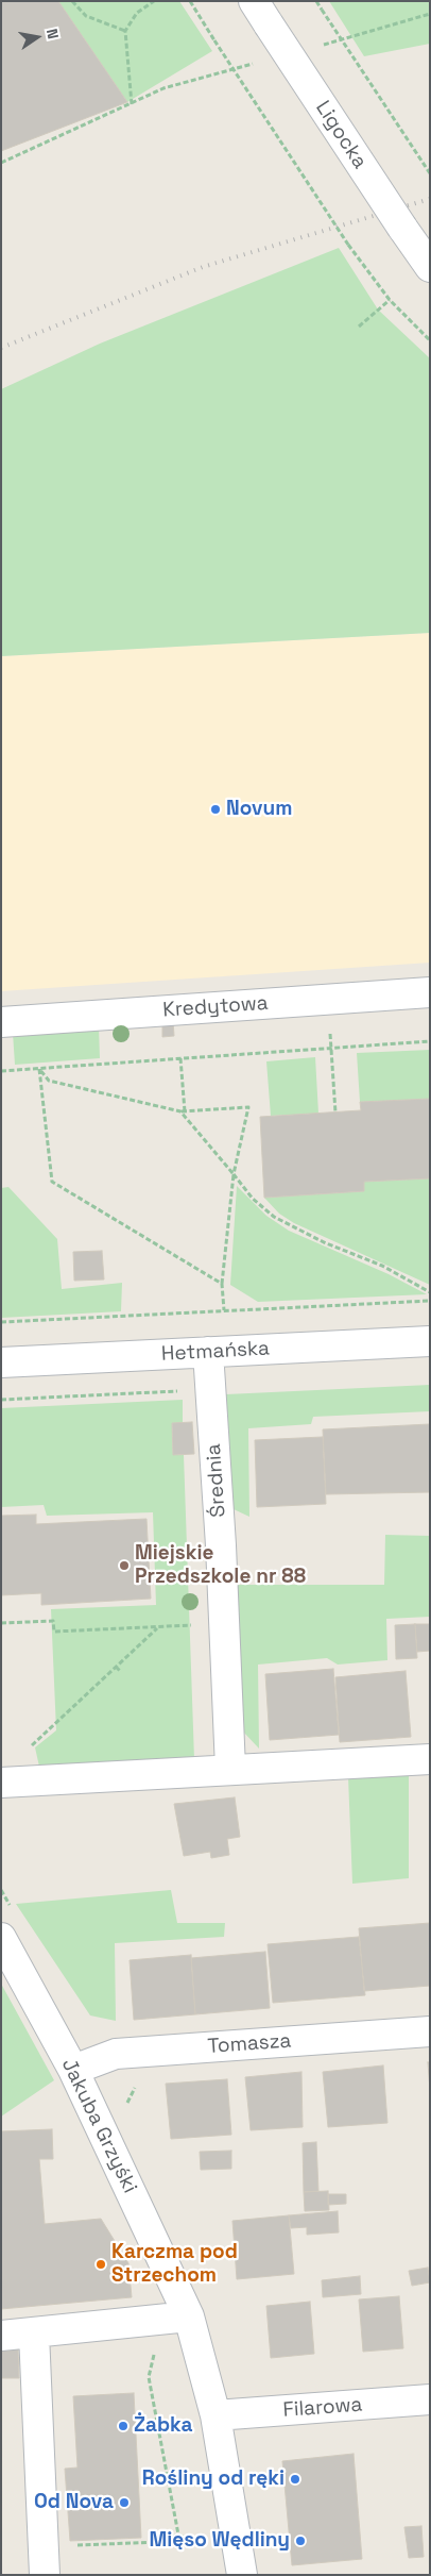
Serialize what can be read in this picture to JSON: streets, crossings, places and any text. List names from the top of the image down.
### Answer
{
  "streets": {
    "street": [
      "Ligocka",
      "Kredytowa",
      "Hetmańska",
      "Średnia",
      "Tomasza",
      "Jakuba Grzyśki",
      "Filarowa"
    ]
  },
  "crossings": [
    ["Hetmańska", "Średnia"],
    ["Tomasza", "Jakuba Grzyśki"],
    ["Jakuba Grzyśki", "Filarowa"]
  ],
  "places": [
    "Novum",
    "Miejskie Przedszkole nr 88",
    "Karczma pod Strzechom",
    "Żabka",
    "Rośliny od ręki",
    "Od Nova",
    "Mięso Wędliny"
  ],
  "north": "right"
}
